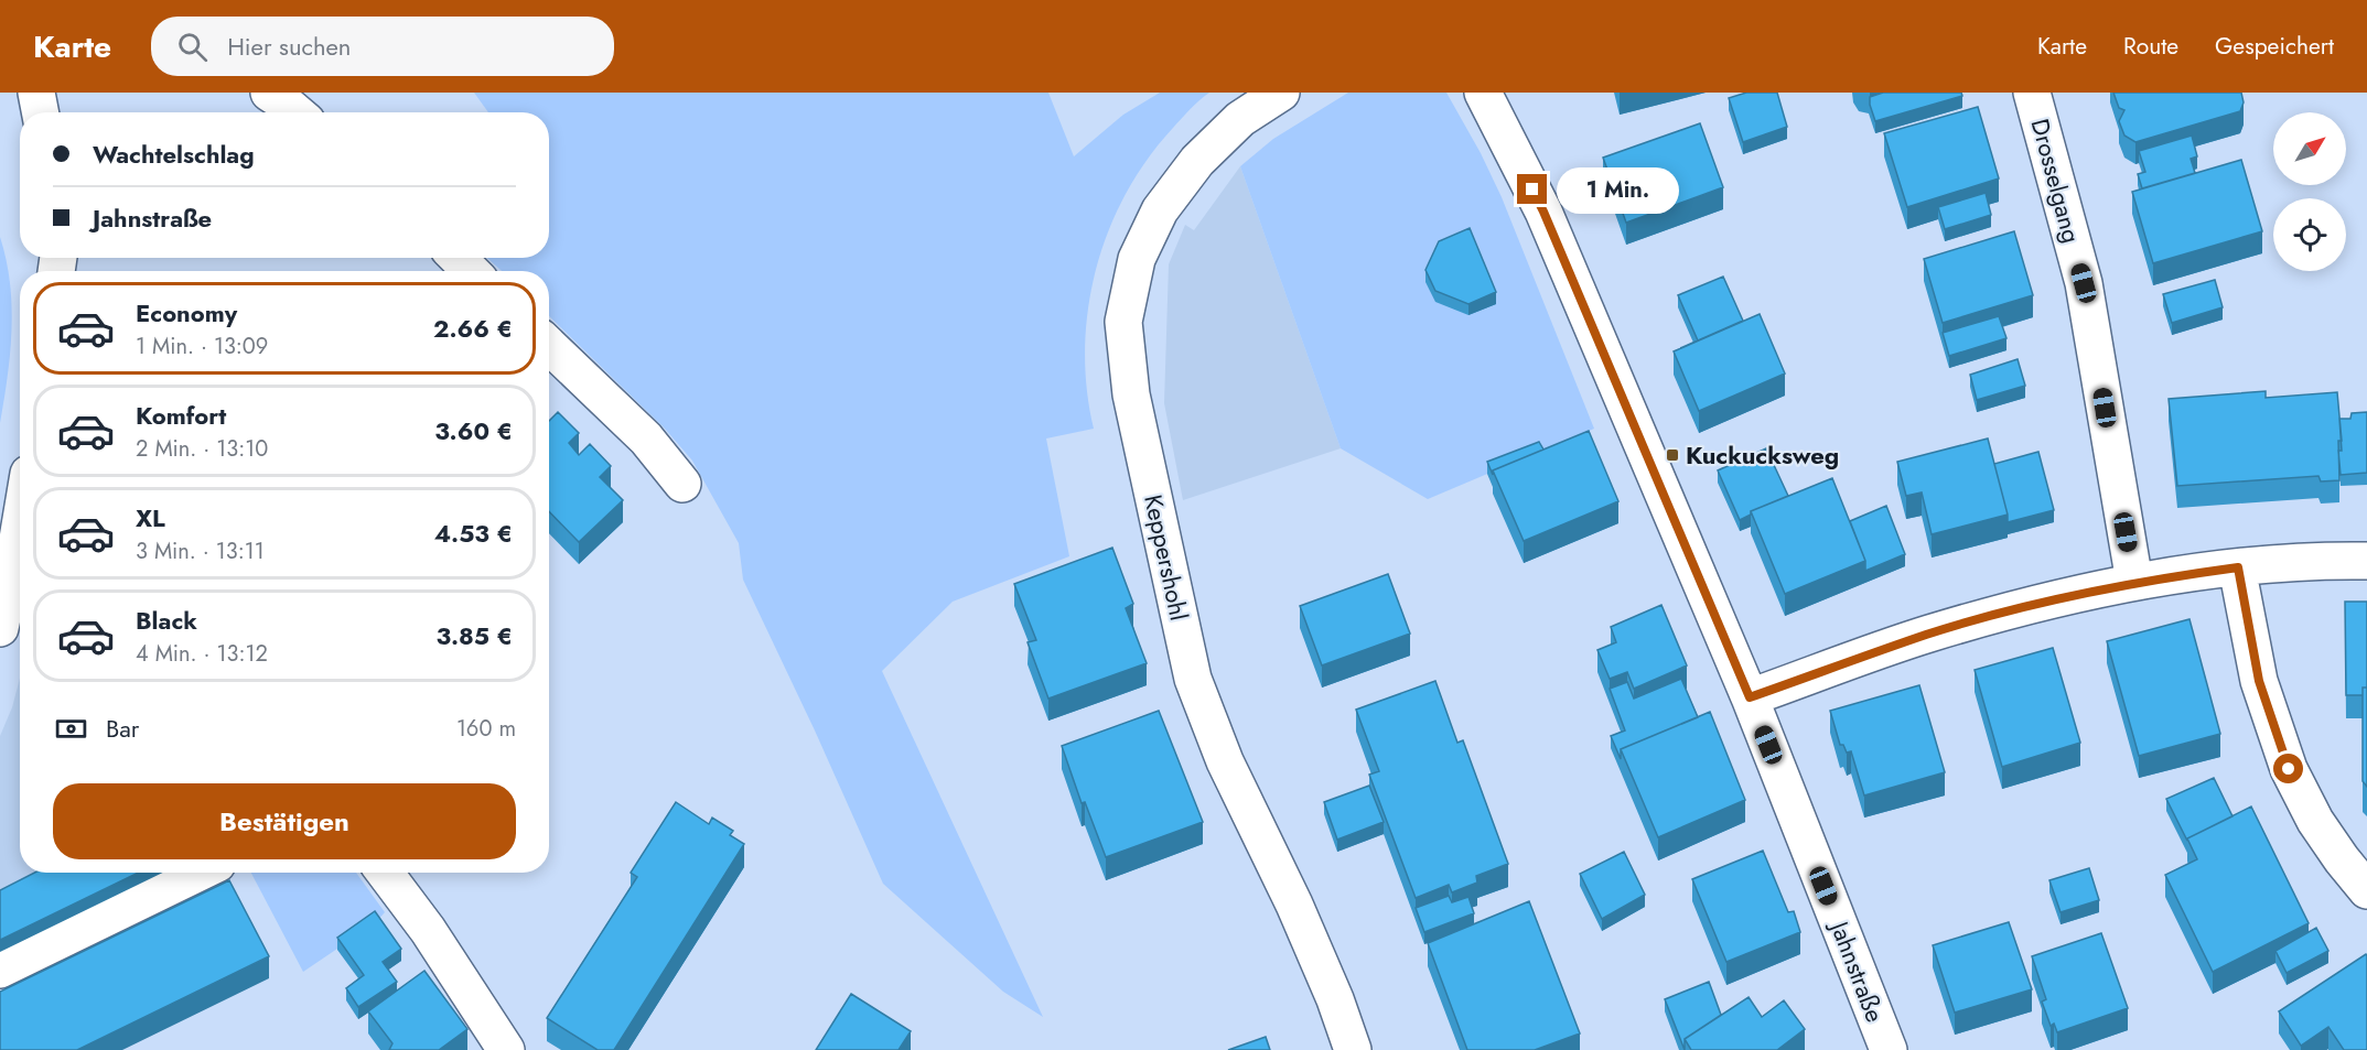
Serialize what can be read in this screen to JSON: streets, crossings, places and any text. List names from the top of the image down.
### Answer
{
  "streets": {
    "street": ["Drosselgang", "Keppershohl", "Jahnstraße"]
  },
  "places": {
    "transit": ["Kuckucksweg"]
  },
  "north": "top right",
  "page": {
    "header": "Karte",
    "search": "Hier suchen",
    "nav": ["Karte", "Route", "Gespeichert"],
    "banner": ["Wachtelschlag", "Jahnstraße"],
    "bubble": "1 Min.",
    "list": [
      {
        "name": "Economy",
        "note": "1 Min. · 13:09",
        "value": "2.66 €"
      },
      {
        "name": "Komfort",
        "note": "2 Min. · 13:10",
        "value": "3.60 €"
      },
      {
        "name": "XL",
        "note": "3 Min. · 13:11",
        "value": "4.53 €"
      },
      {
        "name": "Black",
        "note": "4 Min. · 13:12",
        "value": "3.85 €"
      }
    ],
    "pay": ["Bar", "160 m"],
    "buttons": "Bestätigen"
  }
}
